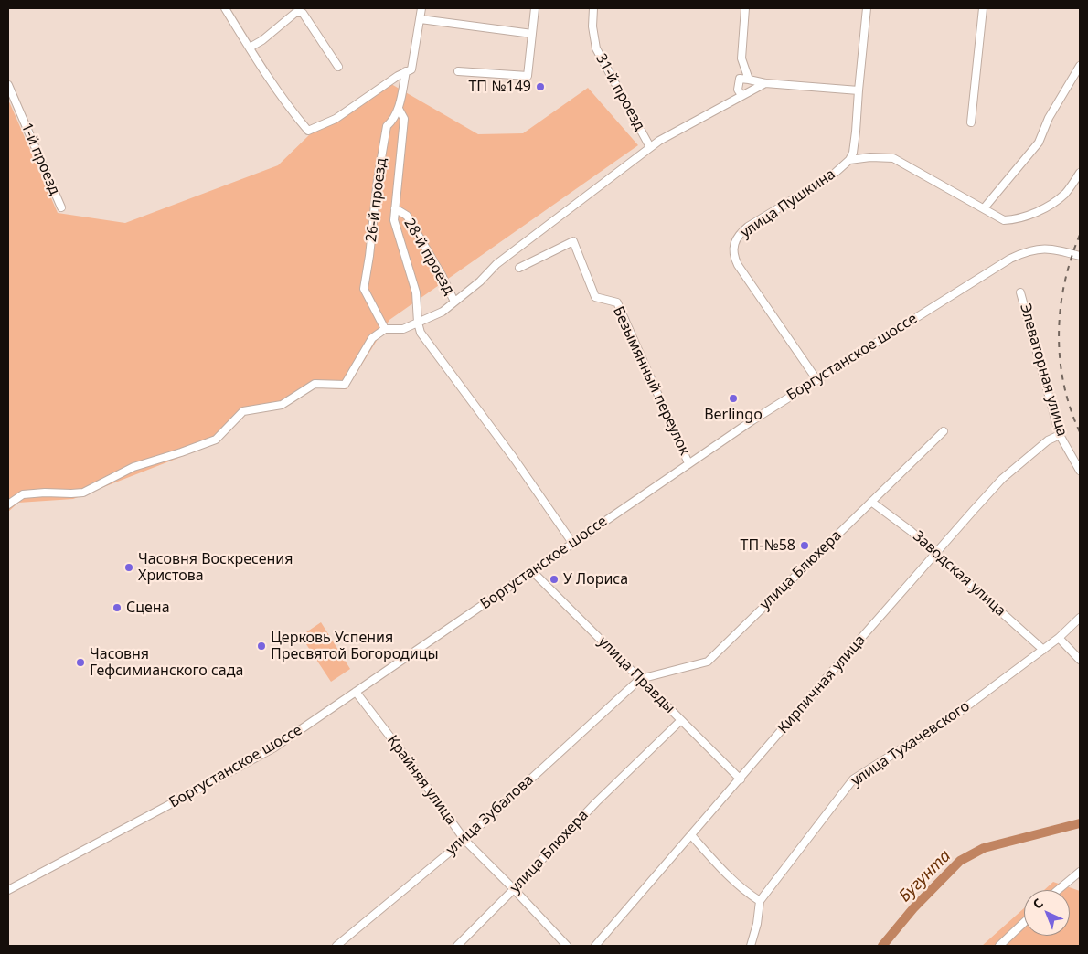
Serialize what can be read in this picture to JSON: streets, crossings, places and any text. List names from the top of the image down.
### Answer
{
  "streets": {
    "street": [
      "31-й проезд",
      "1-й проезд",
      "26-й проезд",
      "улица Пушкина",
      "28-й проезд",
      "Боргустанское шоссе",
      "Элеваторная улица",
      "Безымянный переулок",
      "улица Блюхера",
      "Заводская улица",
      "улица Правды",
      "Кирпичная улица",
      "улица Тухачевского",
      "Крайняя улица",
      "улица Зубалова"
    ]
  },
  "crossings": [
    ["26-й проезд", "28-й проезд"],
    ["улица Пушкина", "Боргустанское шоссе"],
    ["Боргустанское шоссе", "Безымянный переулок"],
    ["Боргустанское шоссе", "улица Правды"],
    ["Боргустанское шоссе", "Крайняя улица"],
    ["Элеваторная улица", "Кирпичная улица"],
    ["улица Блюхера", "Заводская улица"],
    ["улица Блюхера", "улица Правды"],
    ["улица Блюхера", "Крайняя улица"],
    ["улица Блюхера", "улица Зубалова"],
    ["Заводская улица", "Кирпичная улица"],
    ["Заводская улица", "улица Тухачевского"],
    ["улица Правды", "Кирпичная улица"],
    ["улица Правды", "улица Зубалова"],
    ["Крайняя улица", "улица Зубалова"]
  ],
  "water": ["Бугунта"],
  "places": [
    "ТП №149",
    "Berlingo",
    "ТП-№58",
    "Часовня Воскресения Христова",
    "У Лориса",
    "Сцена",
    "Церковь Успения Пресвятой Богородицы",
    "Часовня Гефсимианского сада"
  ],
  "north": "top left"
}
